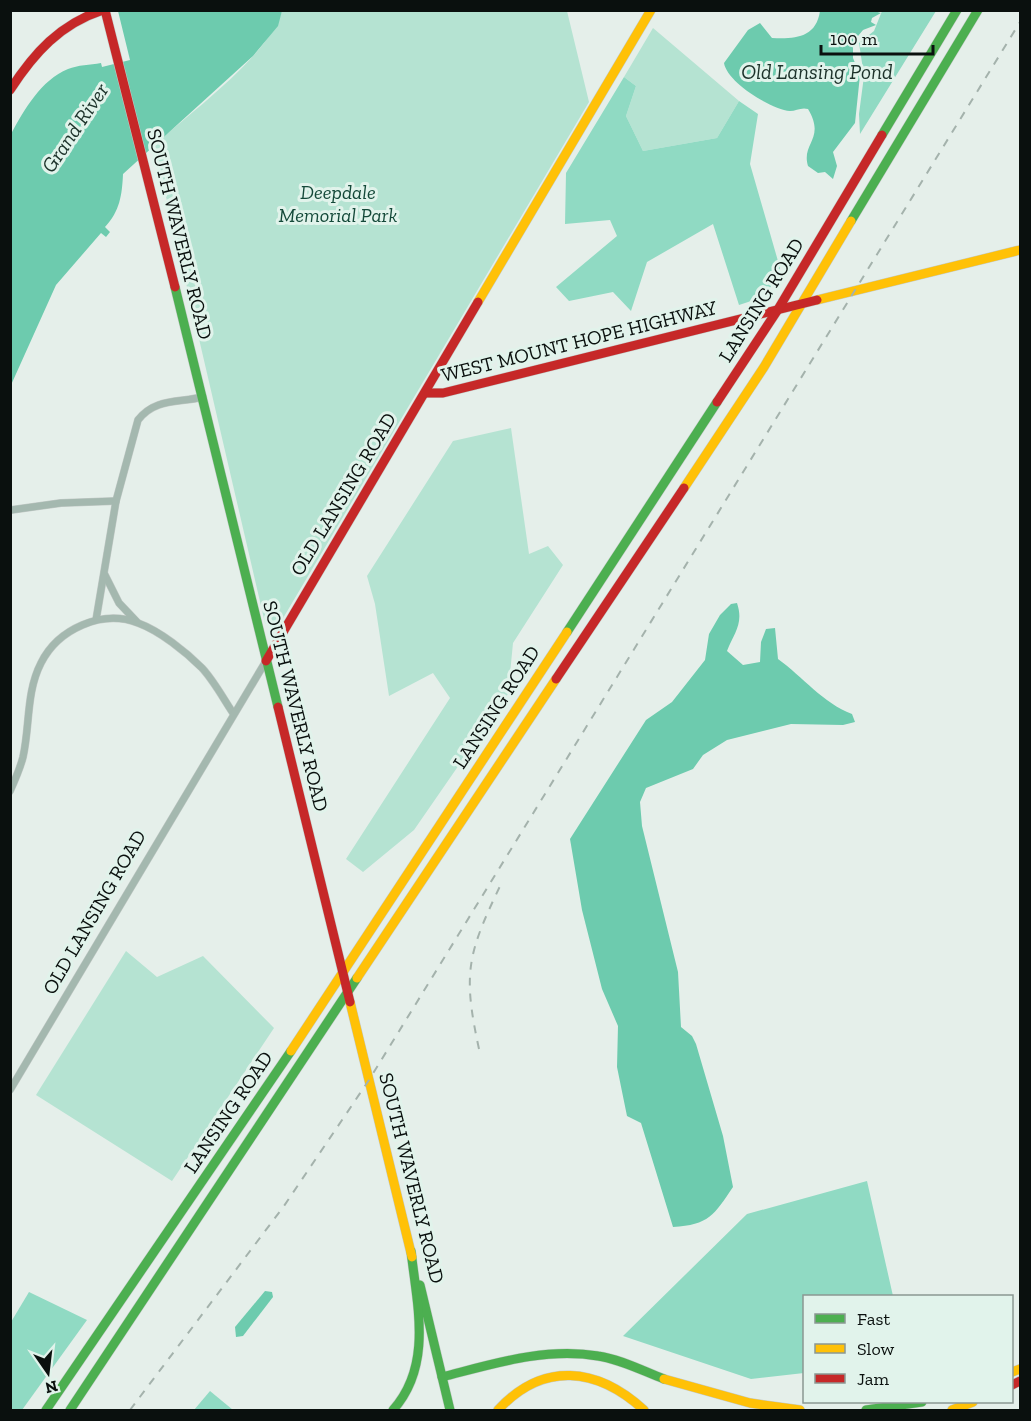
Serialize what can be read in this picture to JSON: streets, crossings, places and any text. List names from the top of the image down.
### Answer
{
  "streets": {
    "main road": [
      "SOUTH WAVERLY ROAD",
      "LANSING ROAD",
      "WEST MOUNT HOPE HIGHWAY",
      "OLD LANSING ROAD"
    ]
  },
  "crossings": [
    ["SOUTH WAVERLY ROAD", "LANSING ROAD"],
    ["SOUTH WAVERLY ROAD", "OLD LANSING ROAD"],
    ["LANSING ROAD", "WEST MOUNT HOPE HIGHWAY"],
    ["WEST MOUNT HOPE HIGHWAY", "OLD LANSING ROAD"]
  ],
  "water": ["Old Lansing Pond", "Grand River"],
  "parks": ["Deepdale Memorial Park"],
  "legend": ["Fast", "Slow", "Jam"],
  "scale_bar": "100 m",
  "north": "bottom"
}
